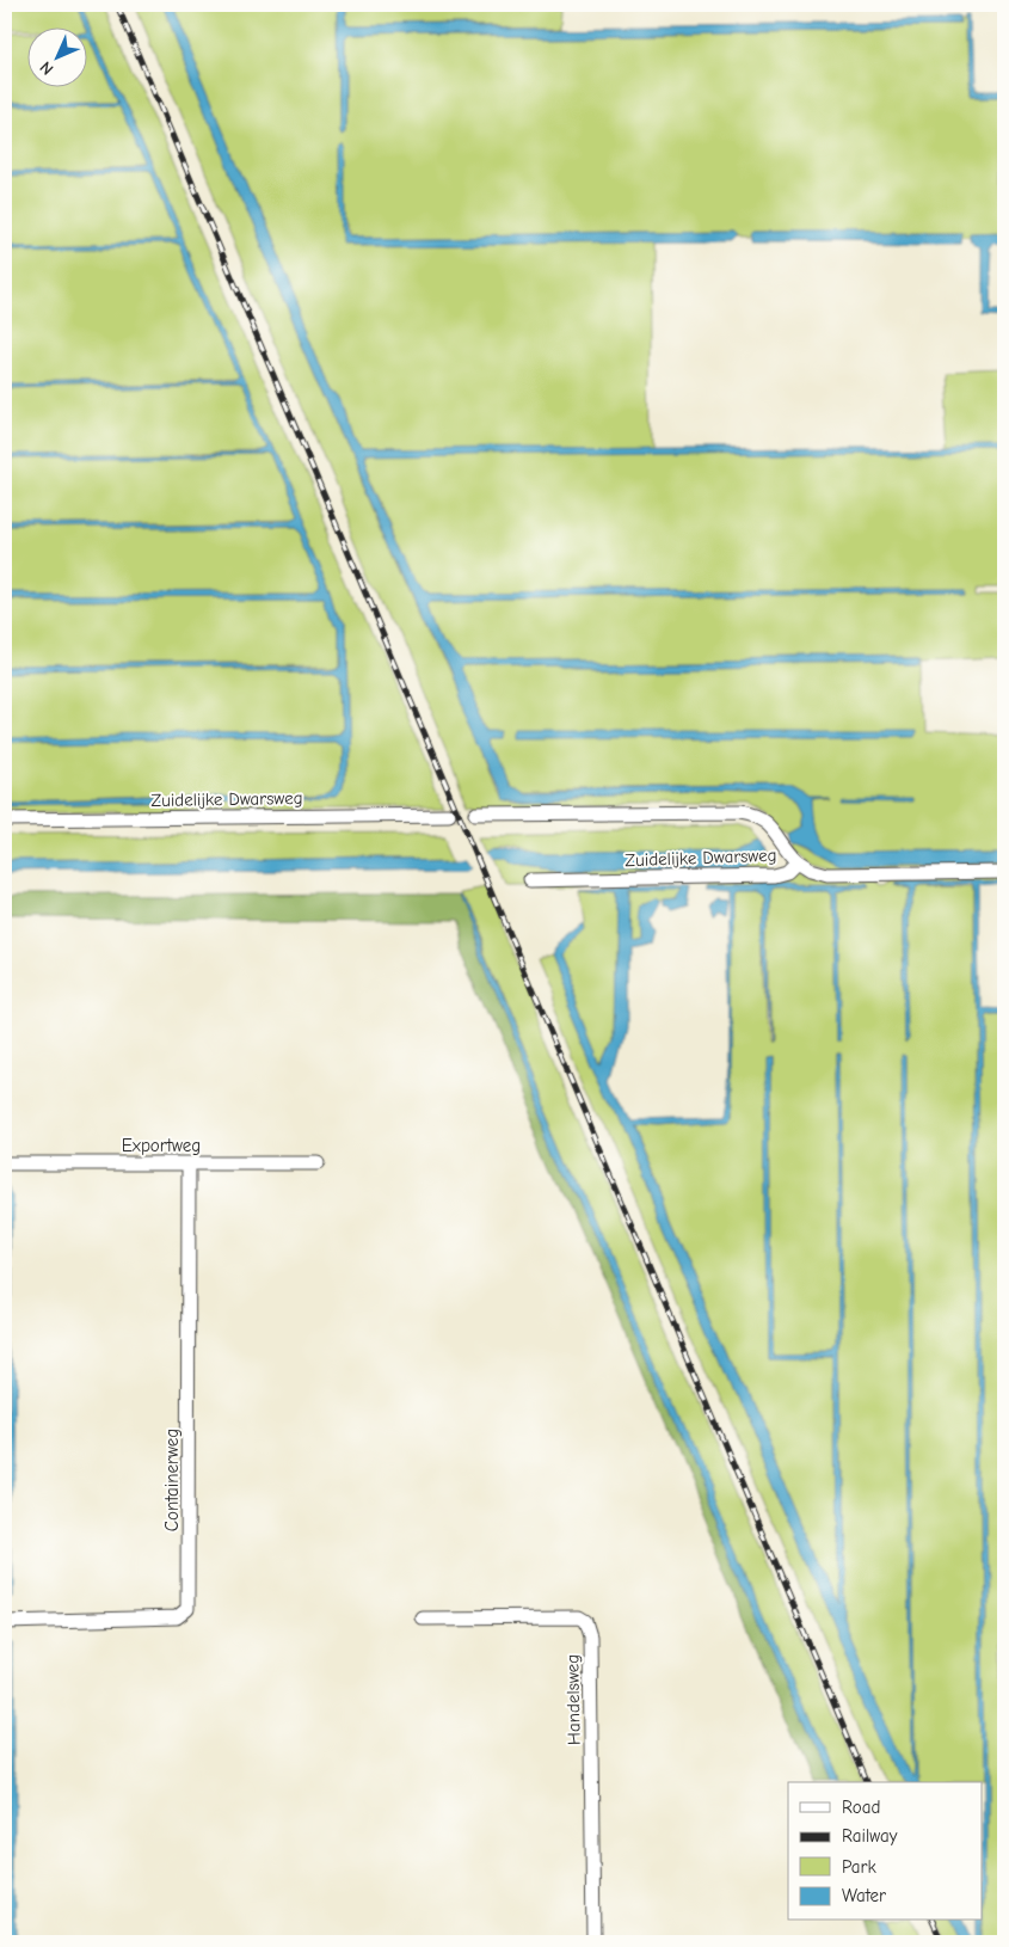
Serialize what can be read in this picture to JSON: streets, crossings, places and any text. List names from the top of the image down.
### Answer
{
  "streets": {
    "street": [
      "Zuidelijke Dwarsweg",
      "Exportweg",
      "Containerweg",
      "Handelsweg"
    ]
  },
  "crossings": [
    ["Exportweg", "Containerweg"]
  ],
  "legend": [
    "Road",
    "Railway",
    "Park",
    "Water"
  ],
  "north": "bottom left"
}
